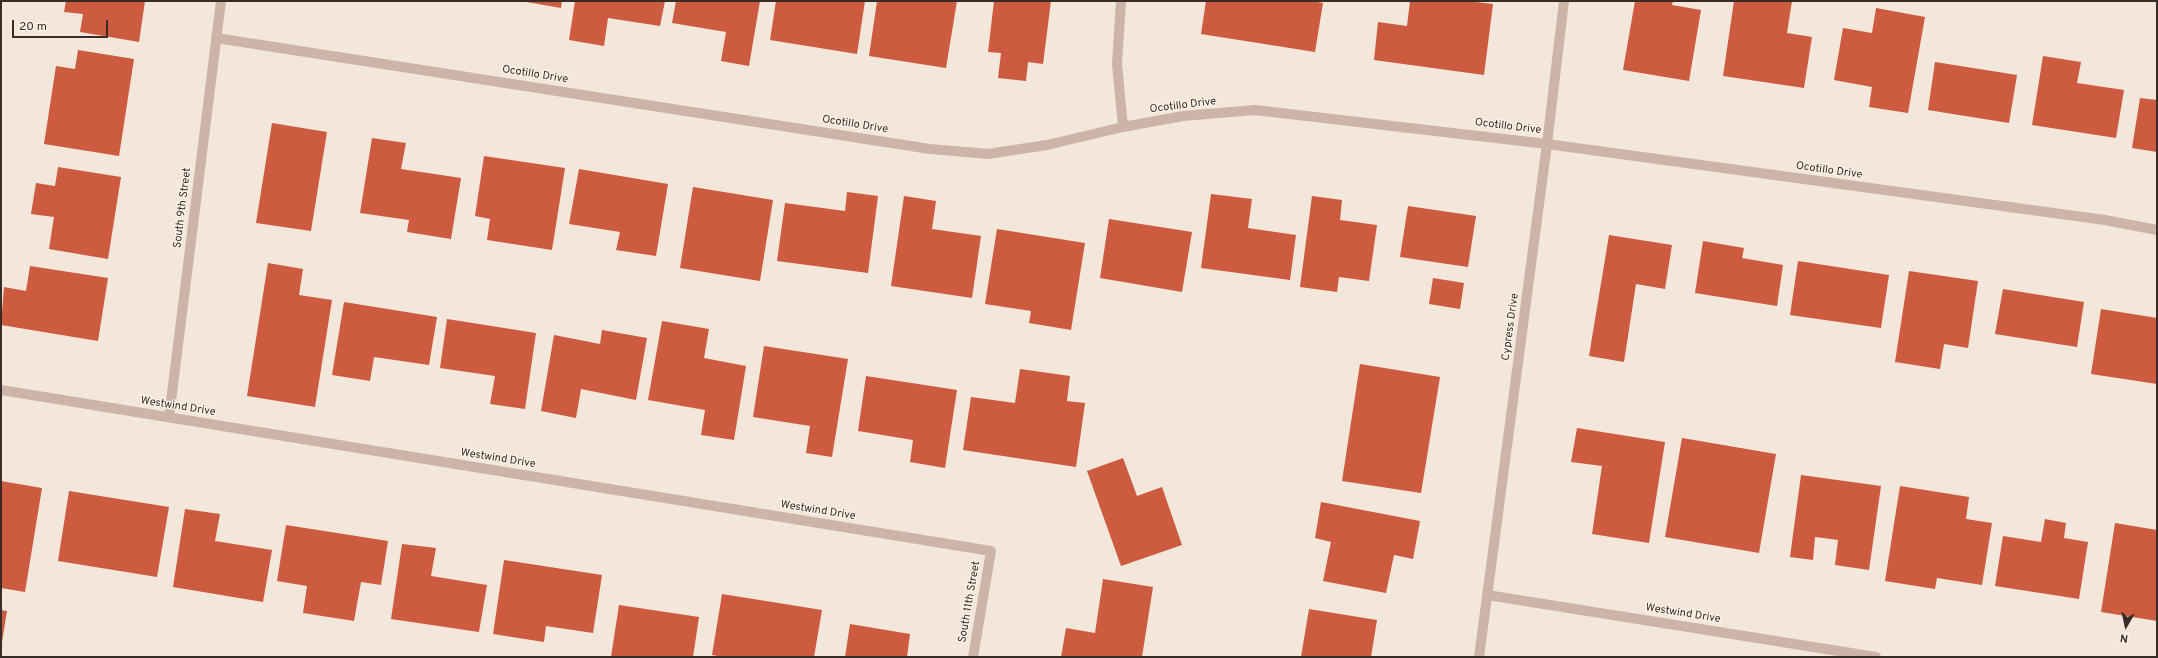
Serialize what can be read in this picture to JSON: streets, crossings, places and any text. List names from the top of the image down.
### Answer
{
  "streets": {
    "street": [
      "Ocotillo Drive",
      "South 9th Street",
      "Cypress Drive",
      "Westwind Drive",
      "South 11th Street"
    ]
  },
  "crossings": [
    ["Ocotillo Drive", "South 9th Street"],
    ["Ocotillo Drive", "Cypress Drive"],
    ["South 9th Street", "Westwind Drive"],
    ["Cypress Drive", "Westwind Drive"],
    ["Westwind Drive", "South 11th Street"]
  ],
  "scale_bar": "20 m",
  "north": "bottom"
}
